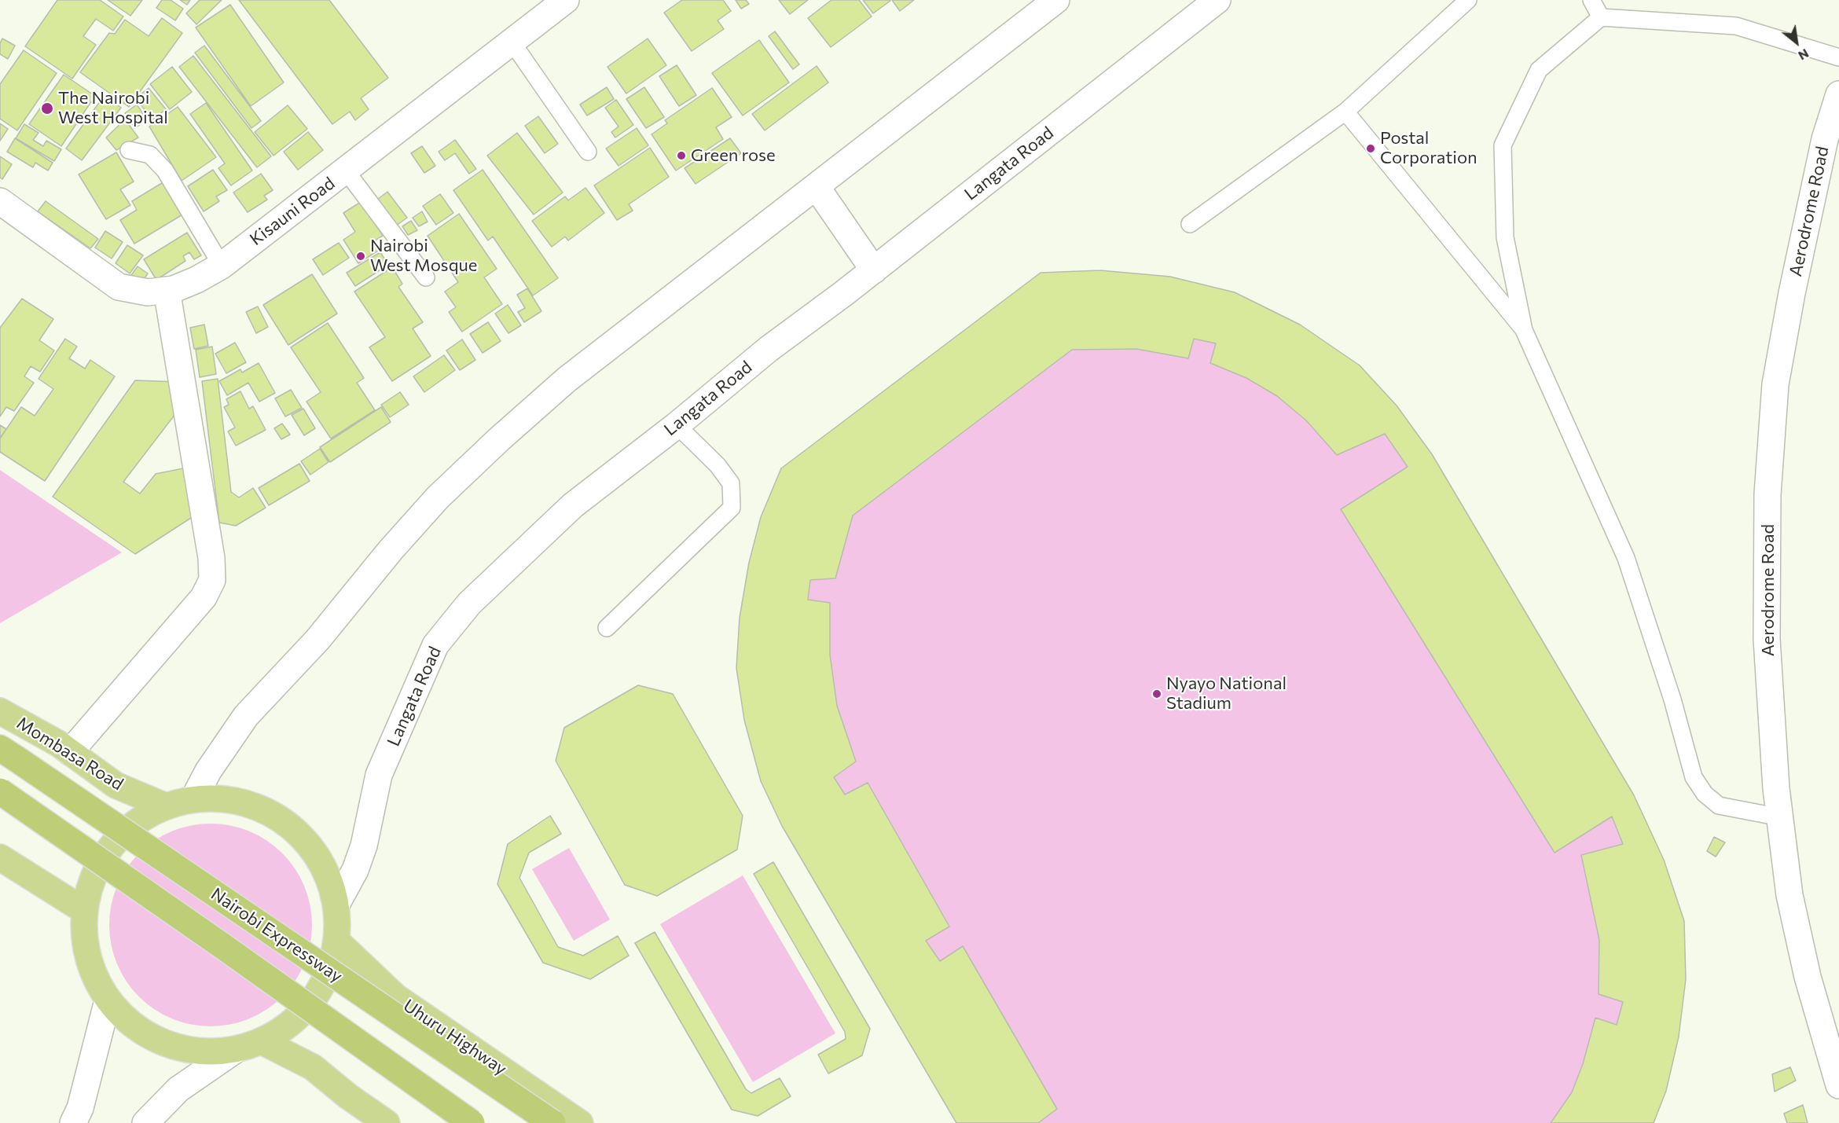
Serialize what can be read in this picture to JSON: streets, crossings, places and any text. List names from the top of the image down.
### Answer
{
  "streets": {
    "highway": ["Mombasa Road", "Nairobi Expressway", "Uhuru Highway"],
    "main road": ["Langata Road", "Kisauni Road", "Aerodrome Road"]
  },
  "places": [
    "The Nairobi West Hospital",
    "Postal Corporation",
    "Green rose",
    "Nairobi West Mosque",
    "Nyayo National Stadium"
  ],
  "north": "bottom right"
}
